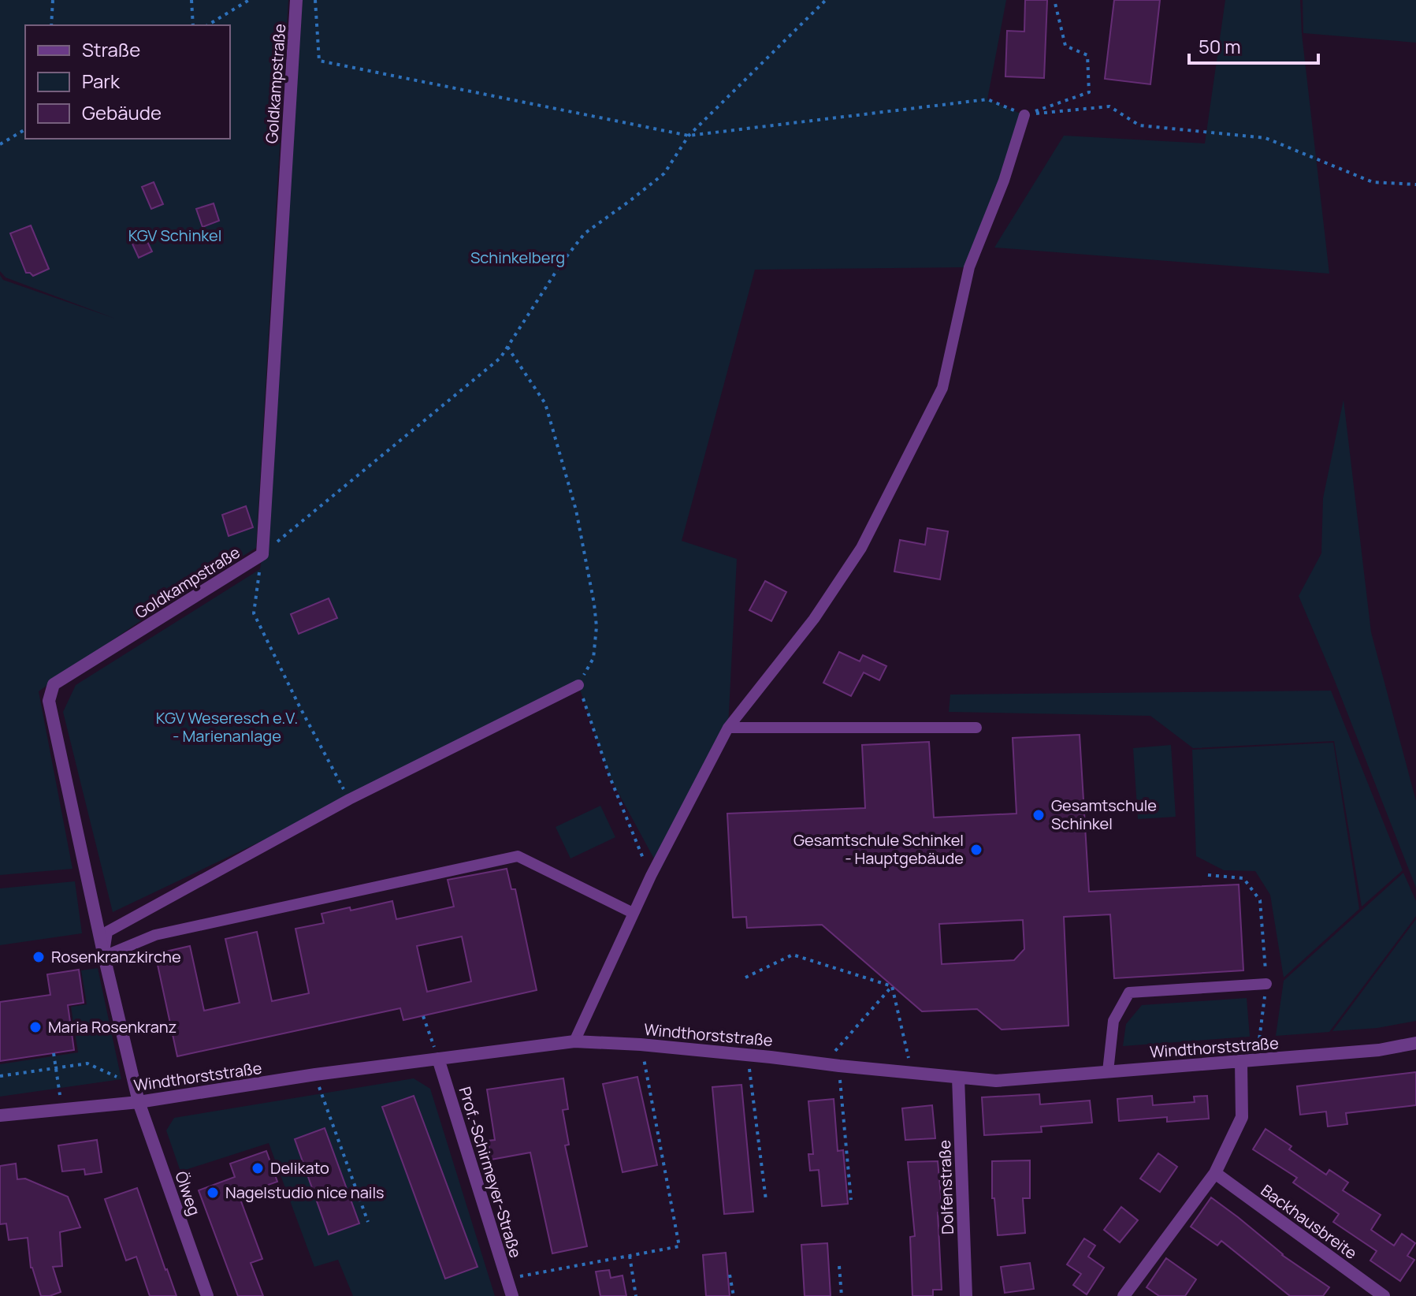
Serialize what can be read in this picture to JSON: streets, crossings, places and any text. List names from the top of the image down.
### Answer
{
  "streets": {
    "street": [
      "Goldkampstraße",
      "Windthorststraße",
      "Prof.-Schirmeyer-Straße",
      "Dolfenstraße",
      "Ölweg",
      "Backhausbreite"
    ]
  },
  "crossings": [
    ["Goldkampstraße", "Windthorststraße"],
    ["Goldkampstraße", "Ölweg"],
    ["Windthorststraße", "Prof.-Schirmeyer-Straße"],
    ["Windthorststraße", "Dolfenstraße"],
    ["Windthorststraße", "Ölweg"]
  ],
  "parks": ["KGV Schinkel", "Schinkelberg", "KGV Weseresch e.V. - Marienanlage"],
  "places": [
    "Gesamtschule Schinkel",
    "Gesamtschule Schinkel - Hauptgebäude",
    "Rosenkranzkirche",
    "Maria Rosenkranz",
    "Delikato",
    "Nagelstudio nice nails"
  ],
  "legend": ["Straße", "Park", "Gebäude"],
  "scale_bar": "50 m"
}
